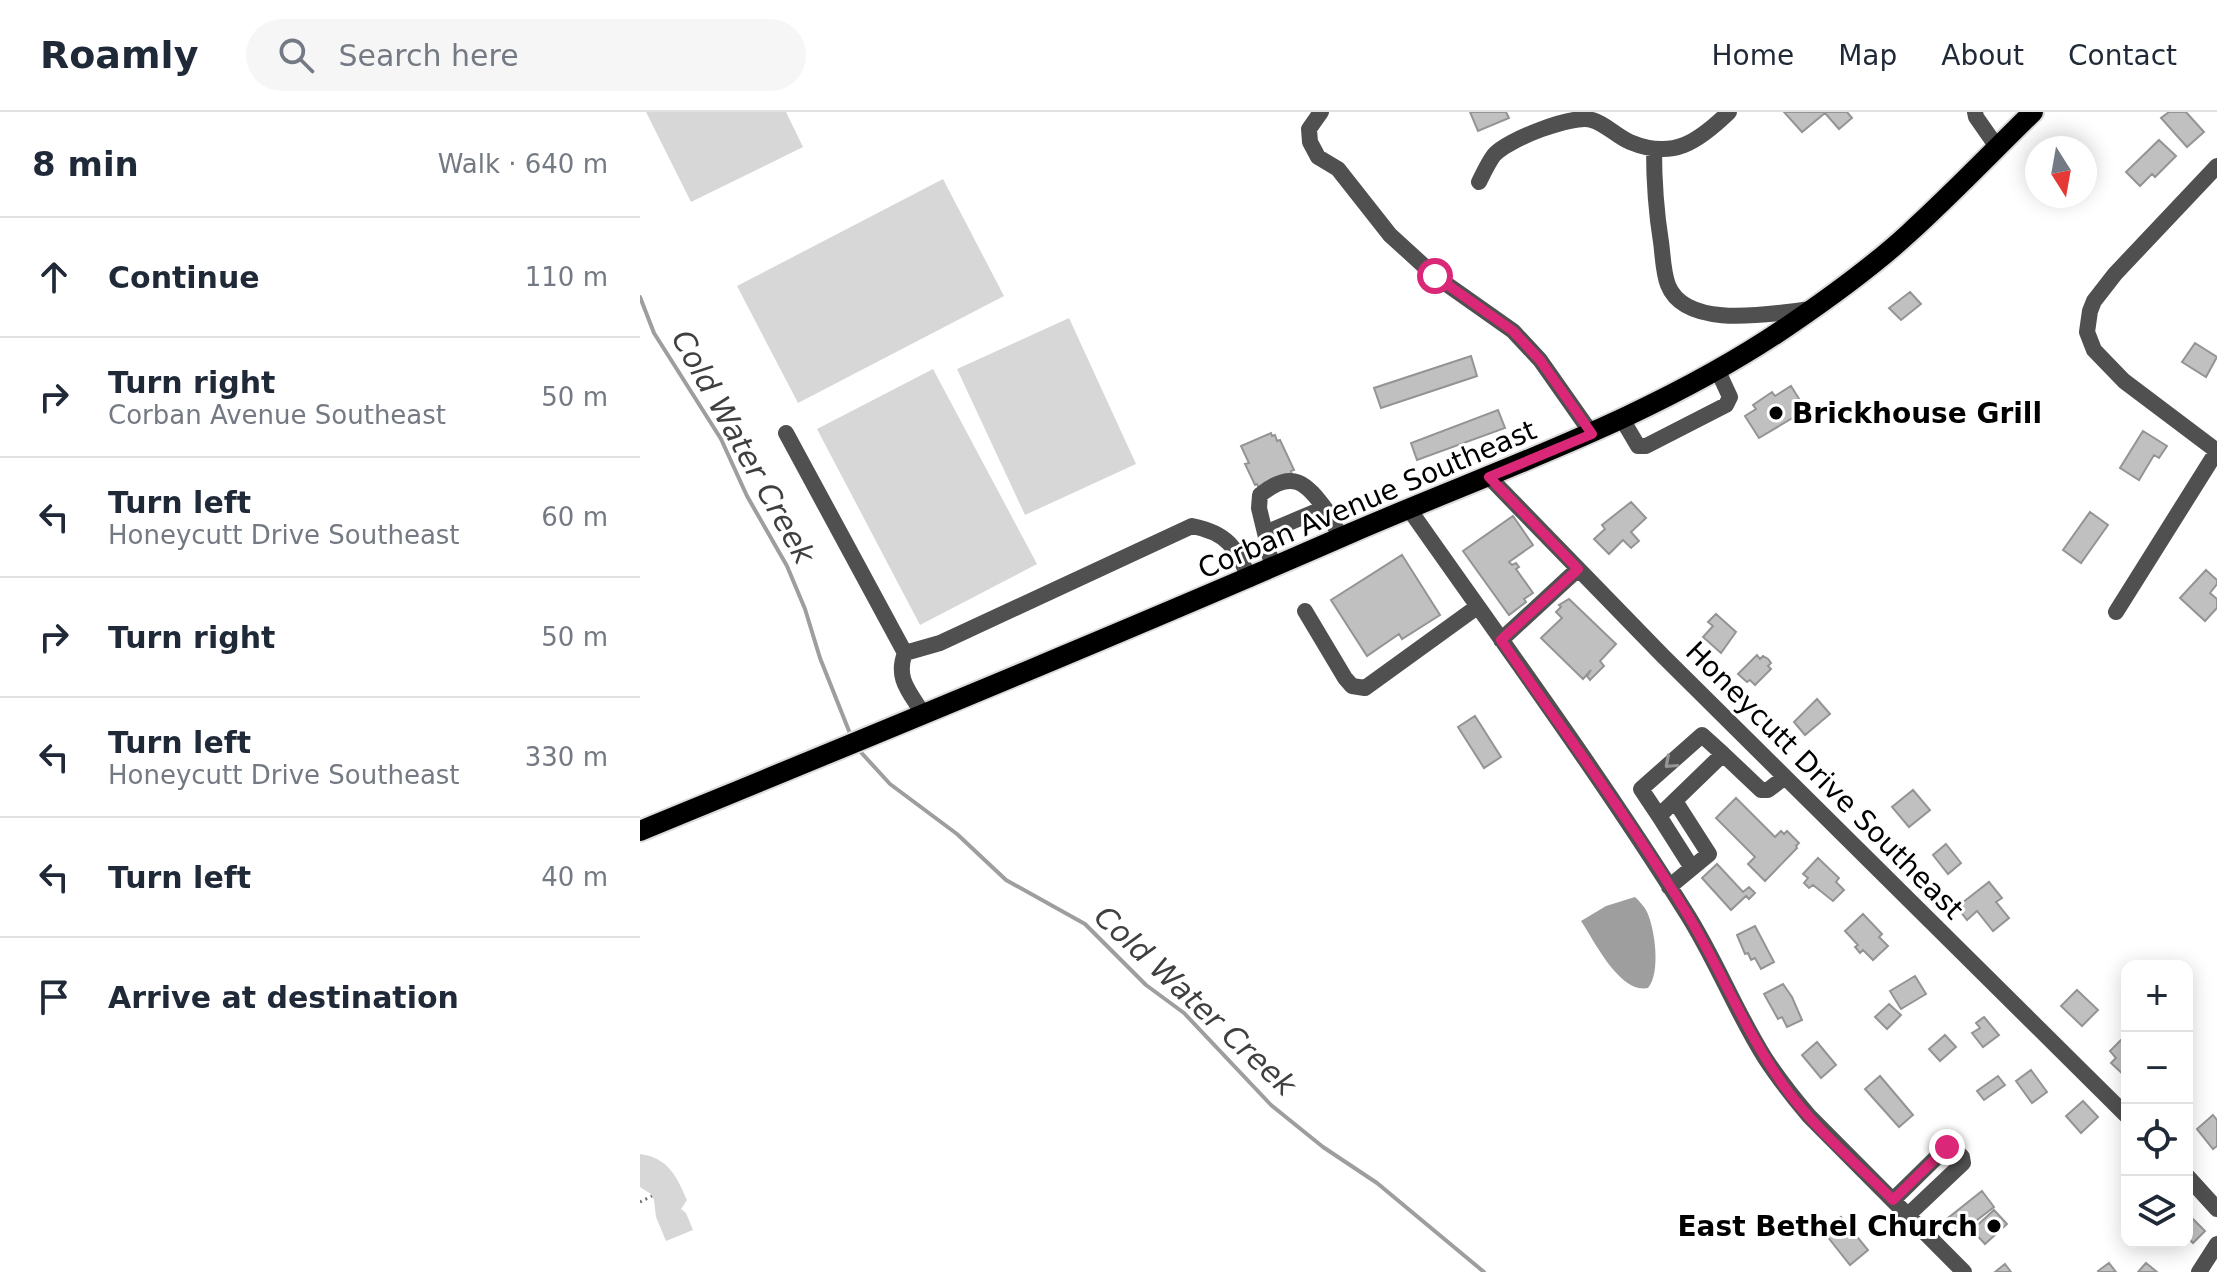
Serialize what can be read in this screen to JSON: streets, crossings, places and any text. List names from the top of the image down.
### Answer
{
  "streets": {
    "main road": ["Corban Avenue Southeast"],
    "street": ["Honeycutt Drive Southeast"]
  },
  "crossings": [
    ["Corban Avenue Southeast", "Honeycutt Drive Southeast"]
  ],
  "water": ["Cold Water Creek"],
  "places": ["Brickhouse Grill", "East Bethel Church"],
  "north": "bottom",
  "page": {
    "header": "Roamly",
    "search": "Search here",
    "nav": [
      "Home",
      "Map",
      "About",
      "Contact"
    ],
    "heading": ["8 min", "Walk · 640 m"],
    "list": [
      ["Continue", "110 m"],
      ["Turn right", "Corban Avenue Southeast", "50 m"],
      ["Turn left", "Honeycutt Drive Southeast", "60 m"],
      ["Turn right", "50 m"],
      ["Turn left", "Honeycutt Drive Southeast", "330 m"],
      ["Turn left", "40 m"],
      "Arrive at destination"
    ],
    "map_buttons": ["+", "−"]
  }
}
